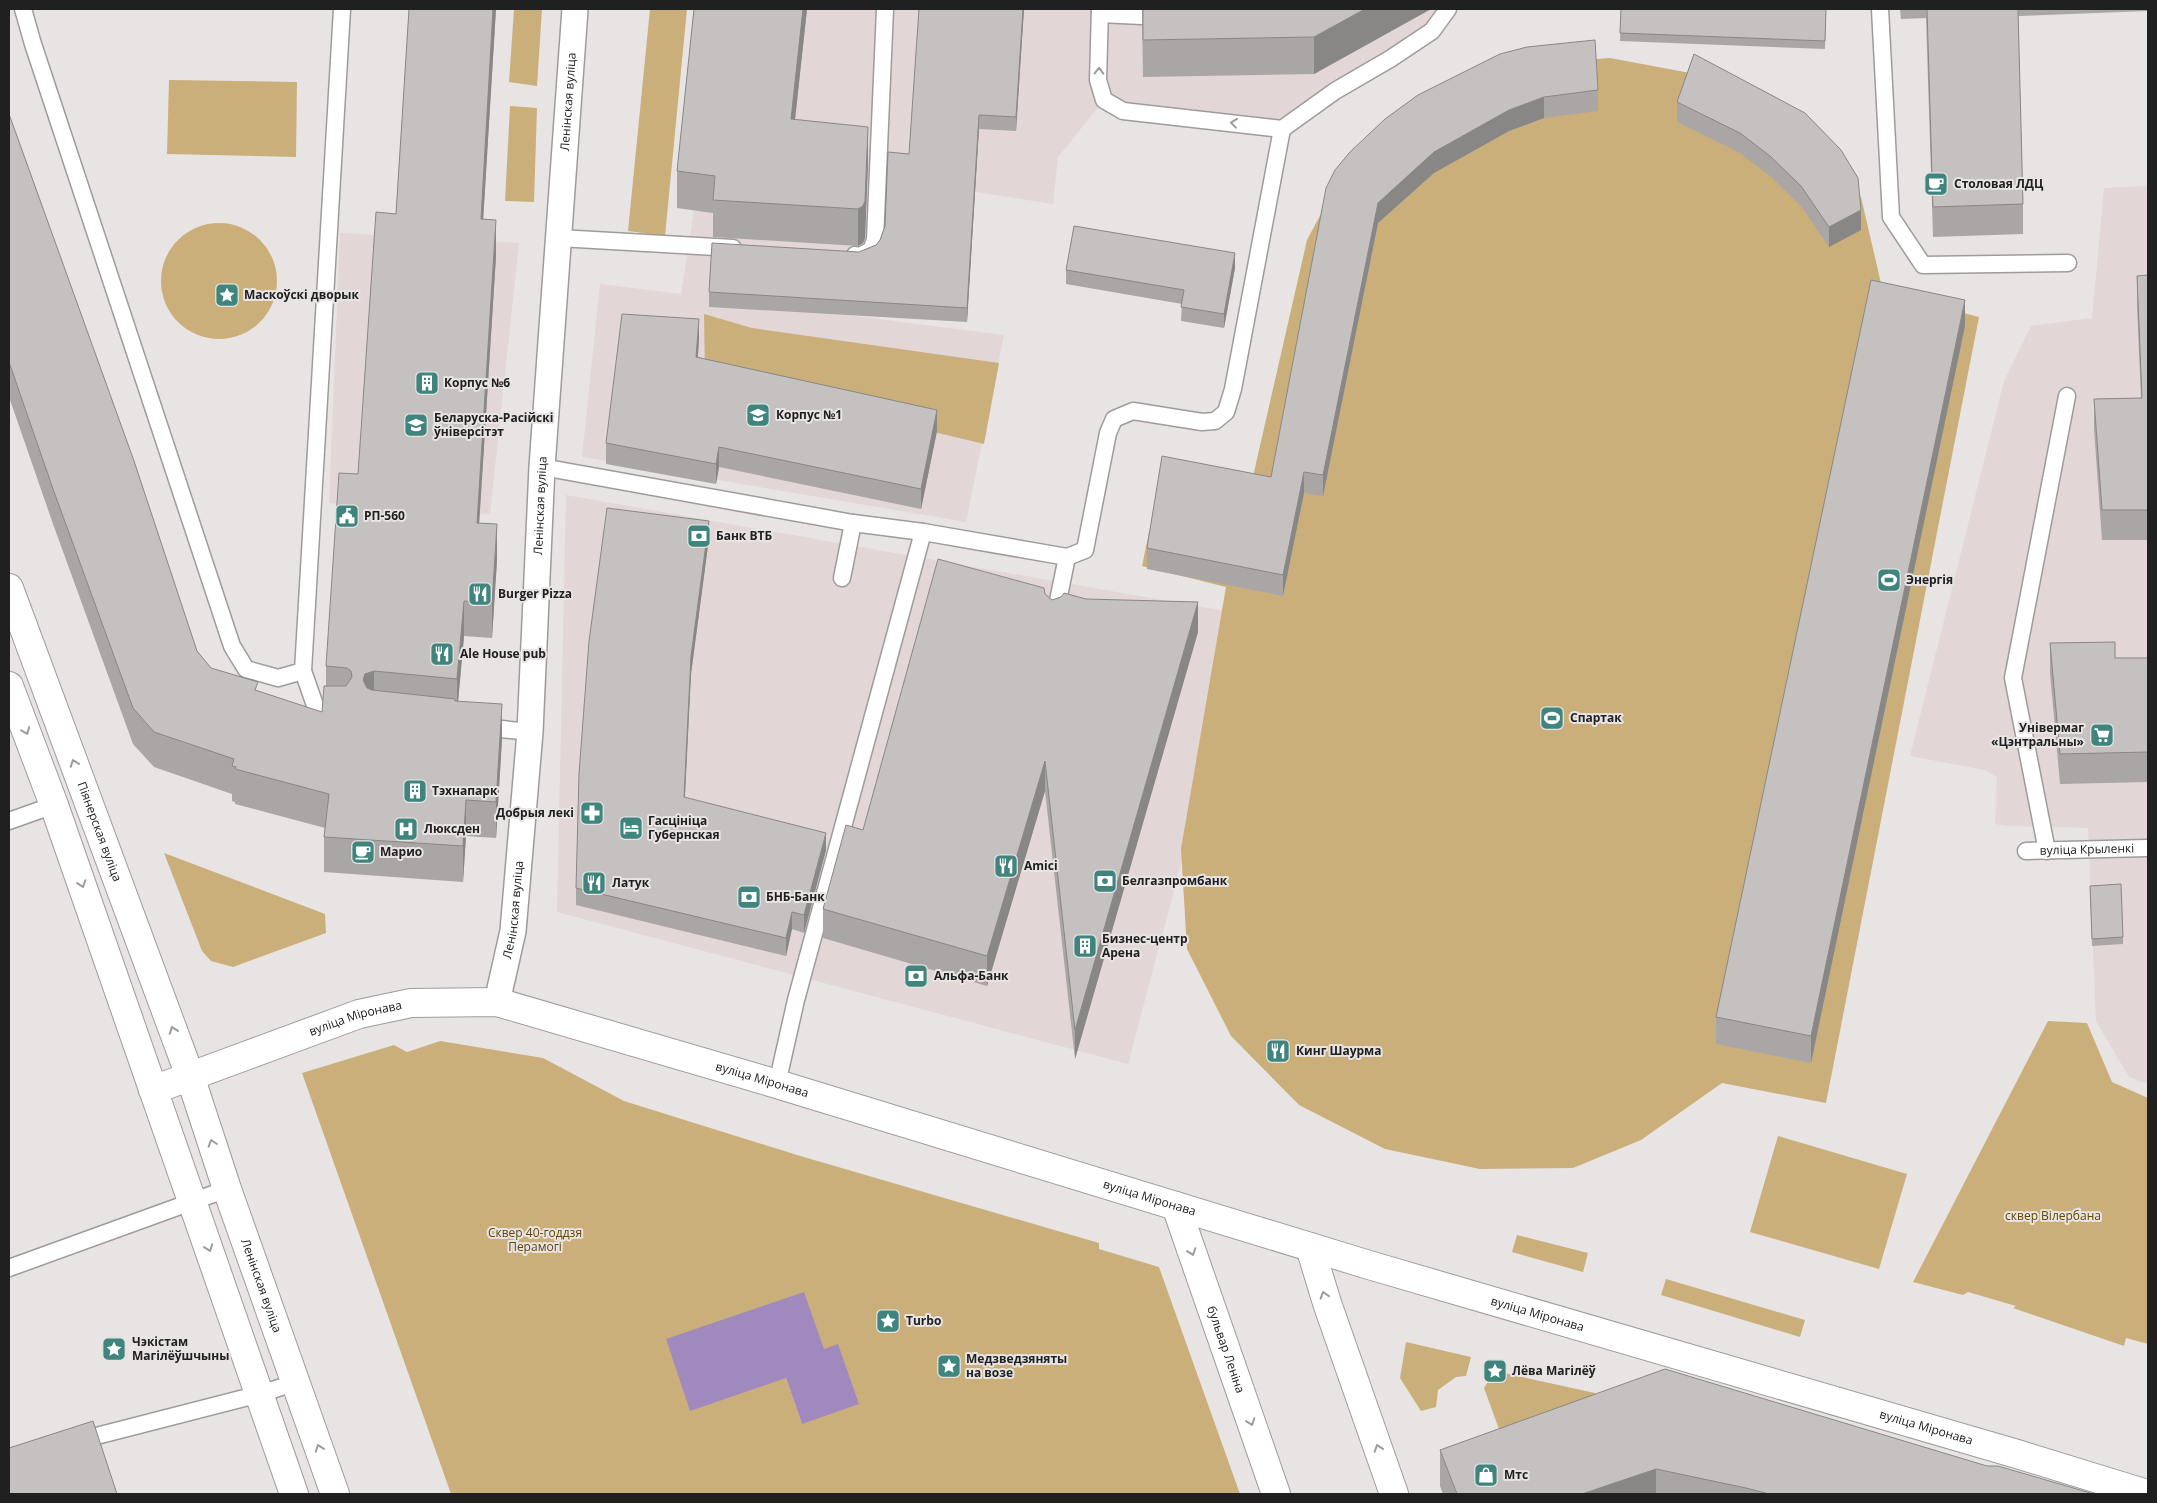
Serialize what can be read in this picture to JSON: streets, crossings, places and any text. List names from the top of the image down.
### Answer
{
  "streets": {
    "street": [
      "Ленінская вуліца",
      "Піянерская вуліца",
      "вуліца Міронава",
      "бульвар Леніна"
    ],
    "lane": ["вуліца Крыленкі"]
  },
  "crossings": [
    ["Ленінская вуліца", "Піянерская вуліца"],
    ["Ленінская вуліца", "вуліца Міронава"],
    ["Піянерская вуліца", "вуліца Міронава"],
    ["вуліца Міронава", "бульвар Леніна"]
  ],
  "parks": ["сквер Вілербана", "Сквер 40-годдзя Перамогі"],
  "places": {
    "cafe": ["Столовая ЛДЦ", "Марио"],
    "place": [
      "Маскоўскі дворык",
      "Turbo",
      "Чэкістам Магілёўшчыны",
      "Медзведзяняты на возе",
      "Лёва Магілёў"
    ],
    "building": ["Корпус №6", "Тэхнапарк", "Бизнес-центр Арена"],
    "school or university": ["Корпус №1", "Беларуска-Расійскі ўніверсітэт"],
    "public building": ["РП-560"],
    "bank": [
      "Банк ВТБ",
      "Белгазпромбанк",
      "БНБ-Банк",
      "Альфа-Банк"
    ],
    "sports": ["Энергія", "Спартак"],
    "restaurant": [
      "Burger Pizza",
      "Ale House pub",
      "Аmici",
      "Латук",
      "Кинг Шаурма"
    ],
    "supermarket": ["Універмаг «Цэнтральны»"],
    "pharmacy": ["Добрыя лекі"],
    "hotel": ["Гасцініца Губернская"],
    "hospital": ["Люксден"],
    "shop": ["Мтс"]
  }
}
